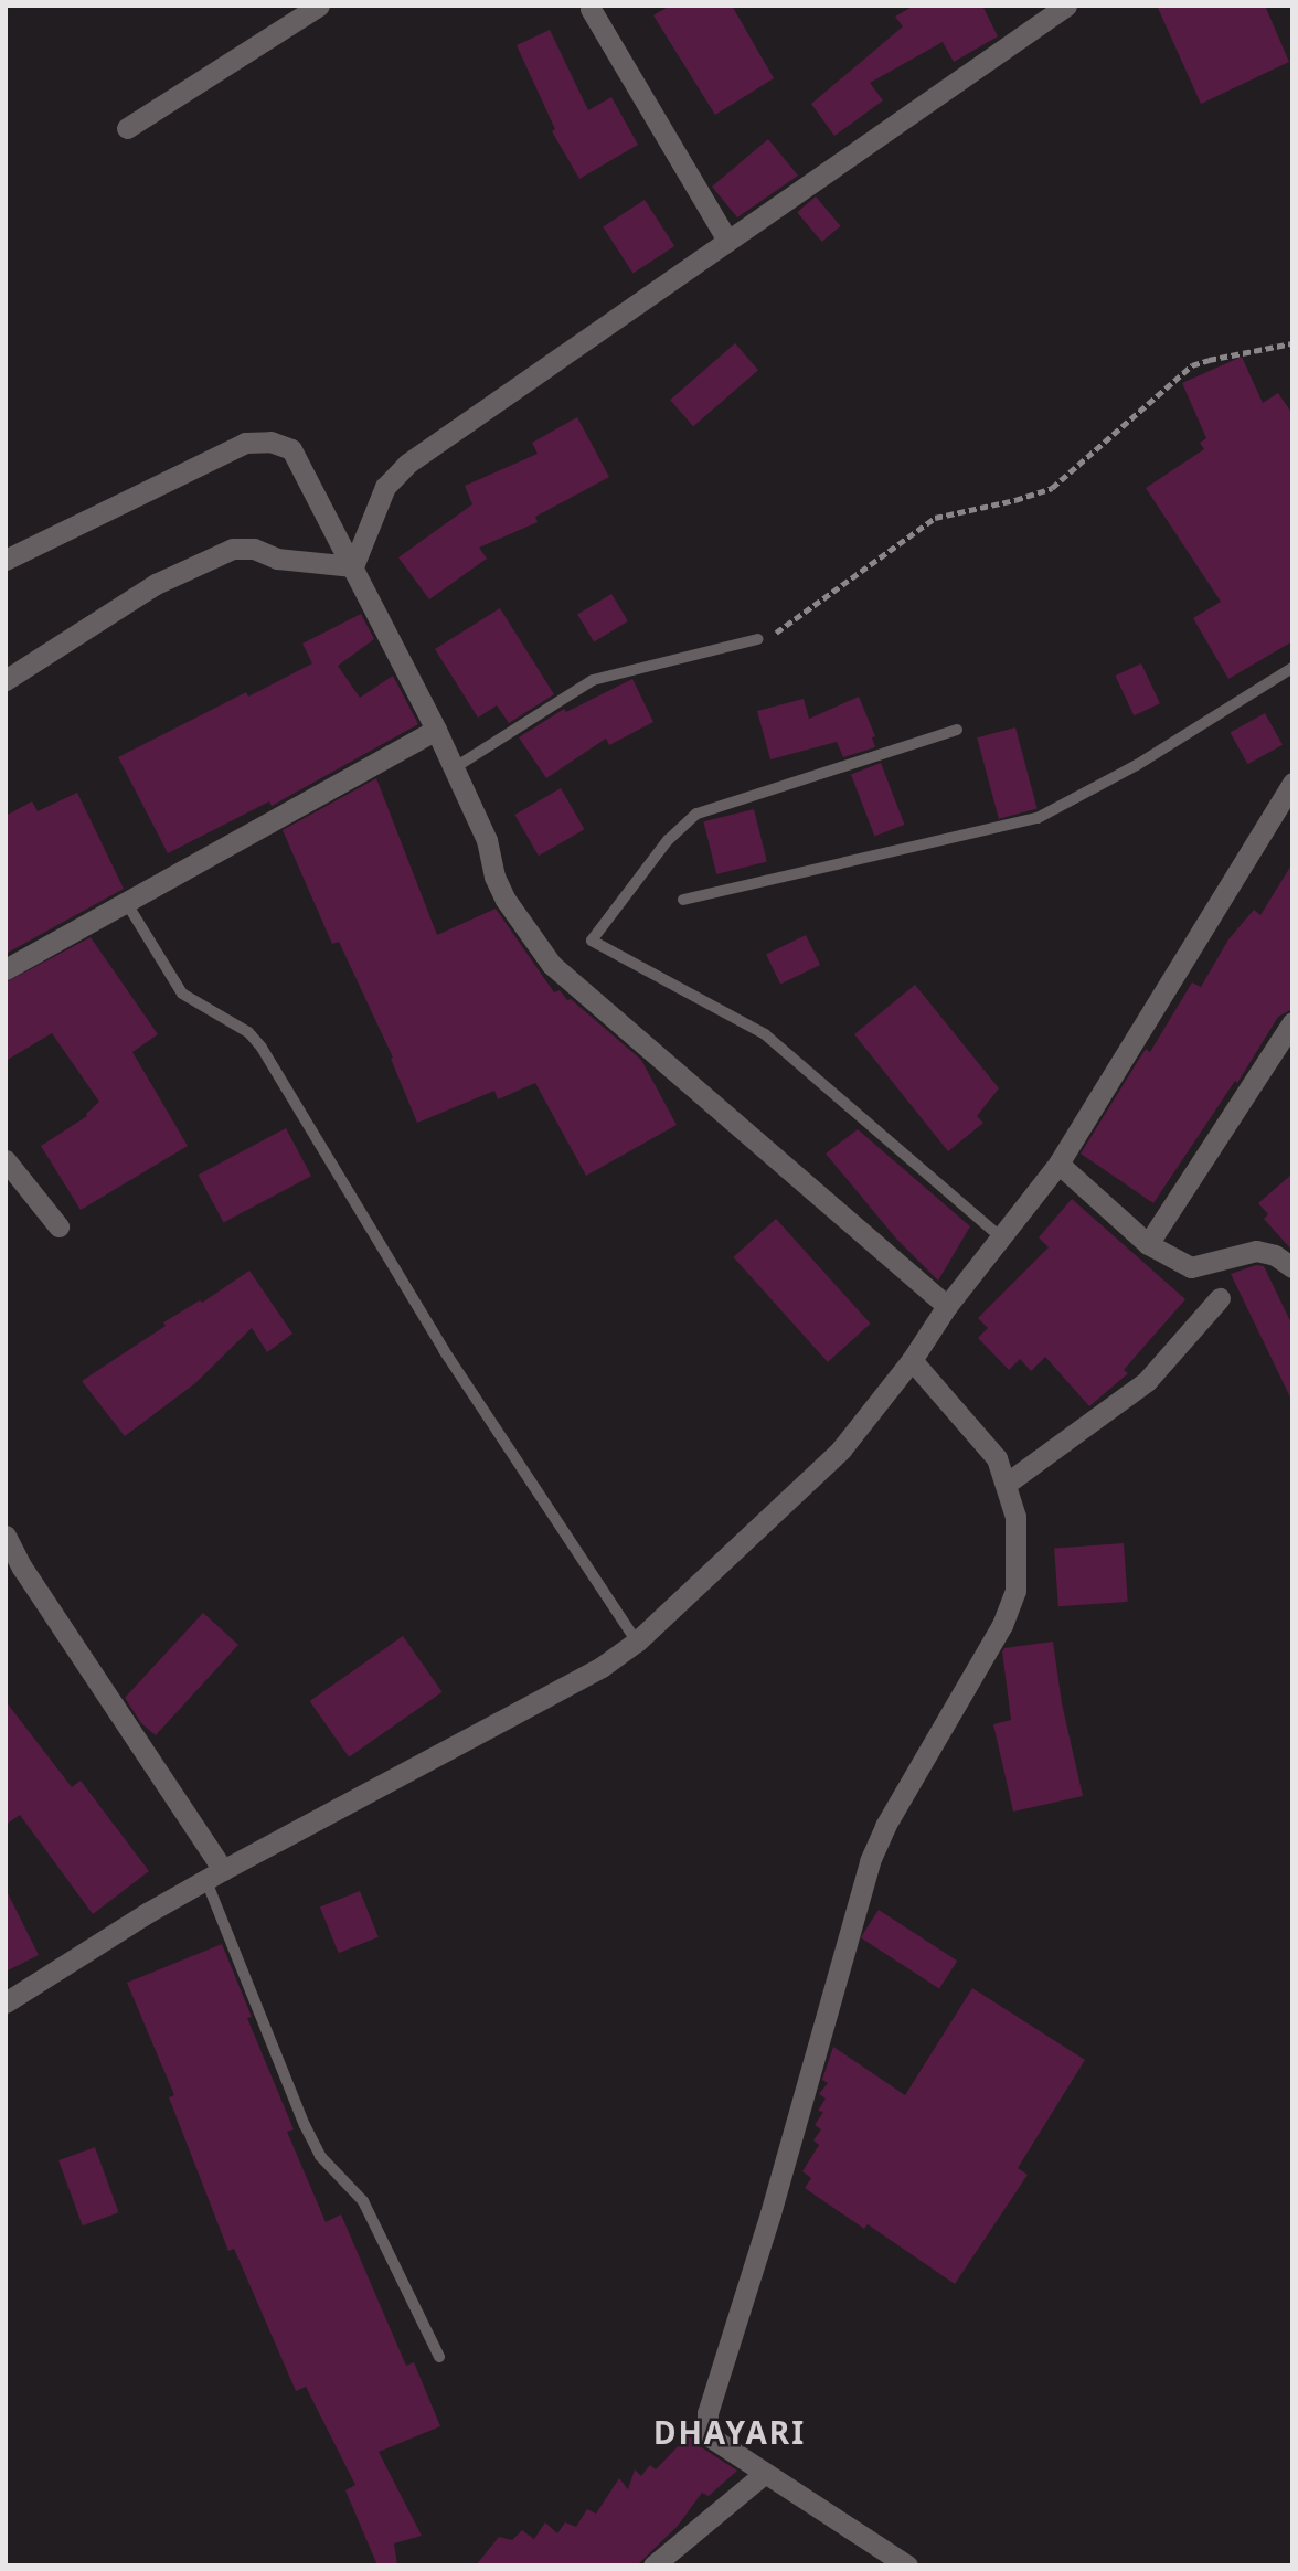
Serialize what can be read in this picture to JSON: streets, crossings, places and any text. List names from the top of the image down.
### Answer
{
  "districts": ["DHAYARI"]
}
